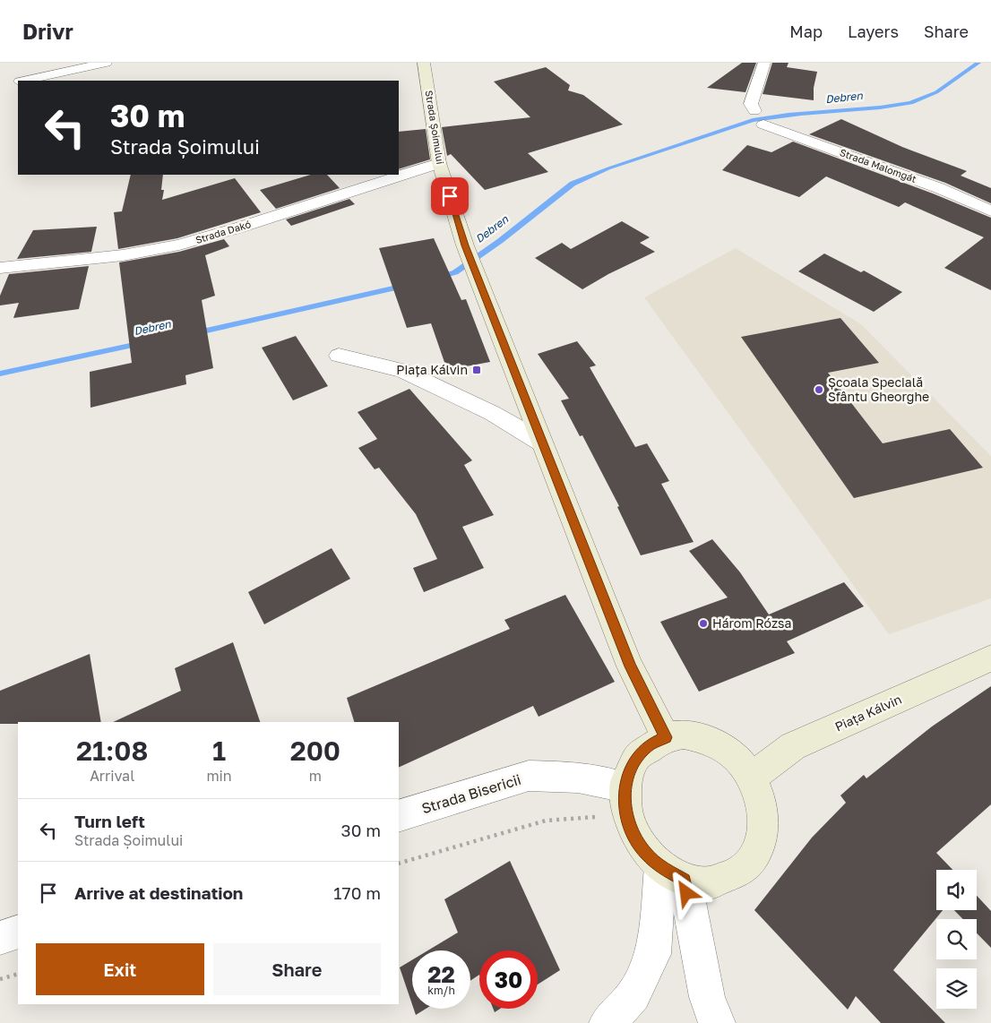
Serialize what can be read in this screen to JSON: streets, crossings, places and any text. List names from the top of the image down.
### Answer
{
  "streets": {
    "main road": ["Strada Șoimului", "Piața Kálvin"],
    "street": ["Strada Malomgát", "Strada Dakó", "Strada Bisericii"]
  },
  "crossings": [
    ["Strada Șoimului", "Strada Dakó"],
    ["Strada Șoimului", "Piața Kálvin"],
    ["Strada Șoimului", "Strada Bisericii"],
    ["Piața Kálvin", "Strada Bisericii"]
  ],
  "water": ["Debren"],
  "places": {
    "transit": ["Piața Kálvin"],
    "other": ["Școala Specială Sfântu Gheorghe", "Három Rózsa"]
  },
  "page": {
    "header": "Drivr",
    "nav": ["Map", "Layers", "Share"],
    "turn": ["30 m", "Strada Șoimului"],
    "eta": [
      "21:08",
      "Arrival",
      "1",
      "min",
      "200",
      "m"
    ],
    "list": [
      {
        "name": "Turn left",
        "note": "Strada Șoimului",
        "value": "30 m"
      },
      {
        "name": "Arrive at destination",
        "value": "170 m"
      }
    ],
    "buttons": ["Exit", "Share"],
    "speed": "22 km/h",
    "limit": "30"
  }
}
